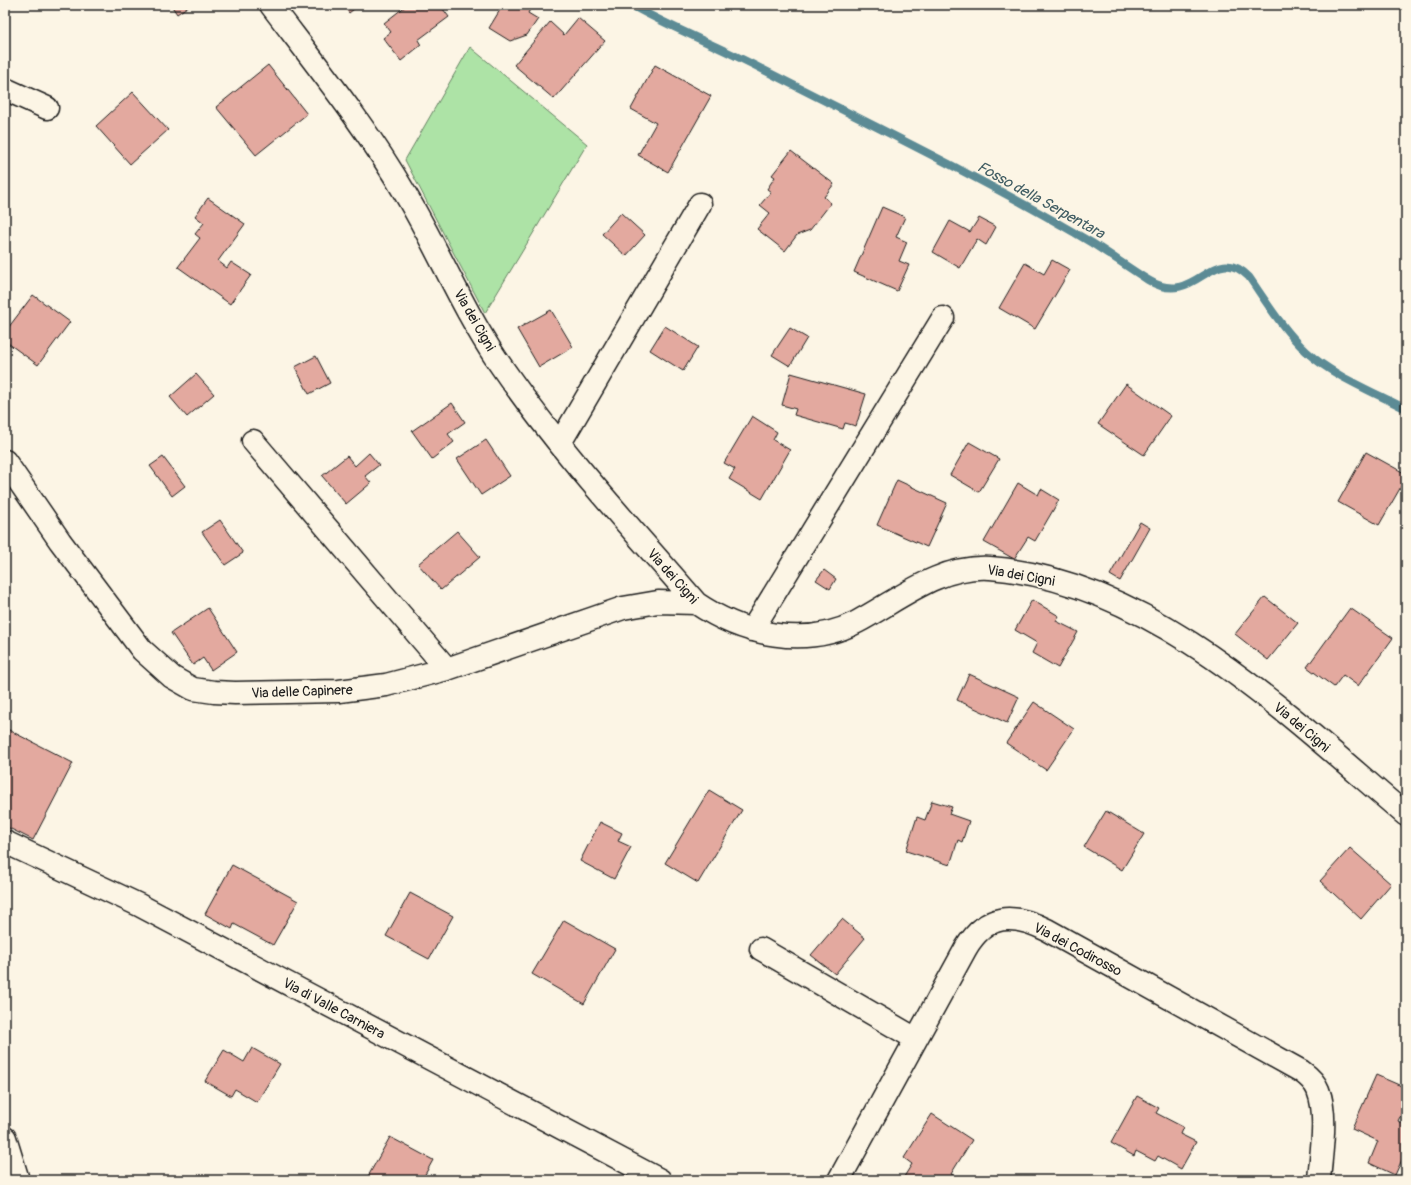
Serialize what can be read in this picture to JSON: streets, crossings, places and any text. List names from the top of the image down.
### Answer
{
  "streets": {
    "street": [
      "Via dei Cigni",
      "Via delle Capinere",
      "Via dei Codirosso",
      "Via di Valle Carniera"
    ]
  },
  "crossings": [
    ["Via dei Cigni", "Via delle Capinere"]
  ],
  "water": ["Fosso della Serpentara"]
}
